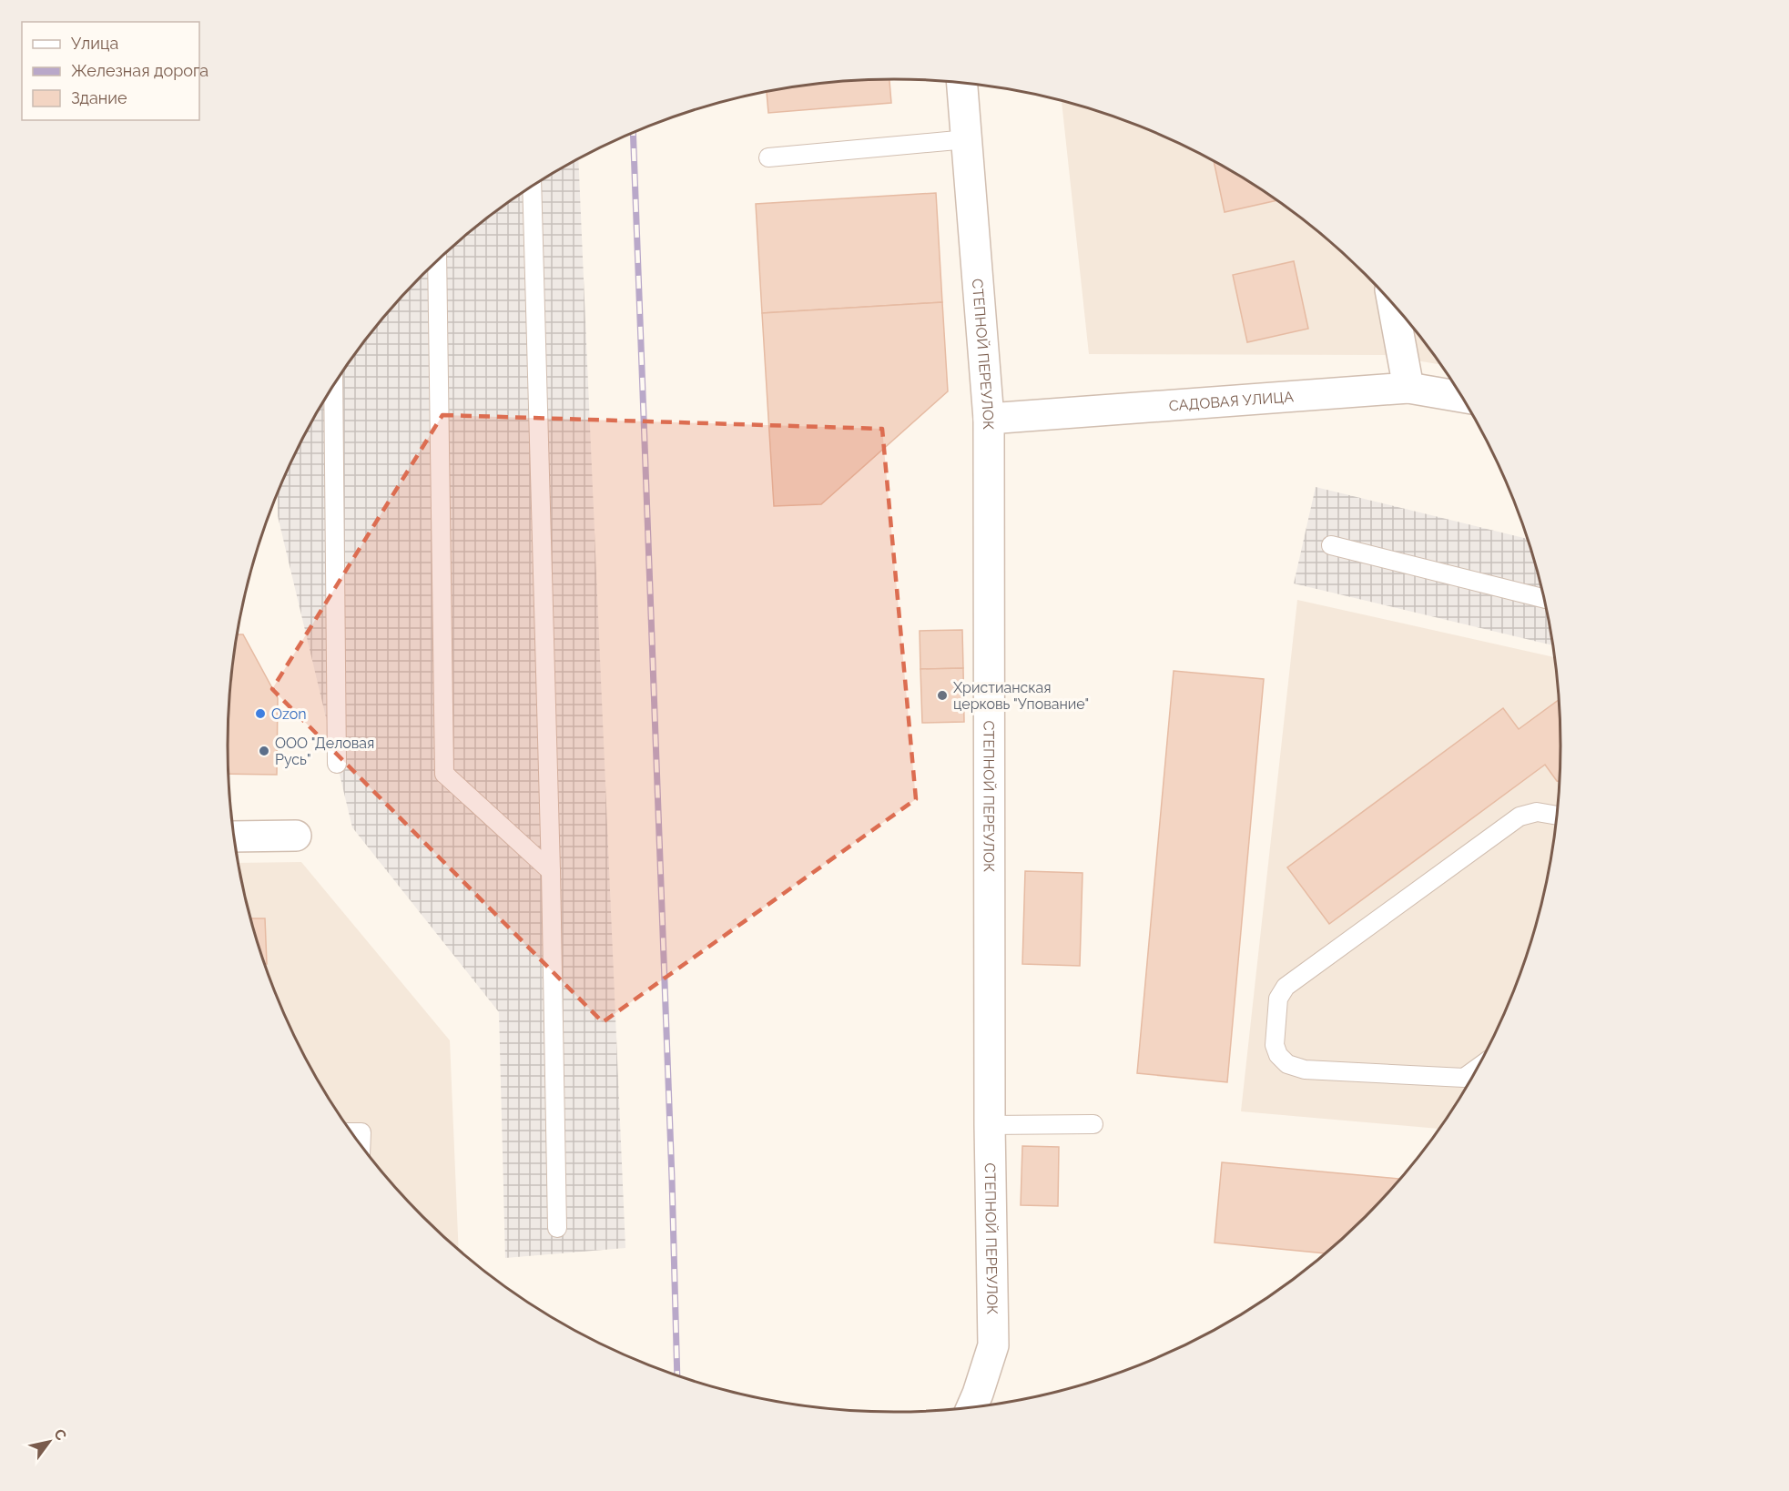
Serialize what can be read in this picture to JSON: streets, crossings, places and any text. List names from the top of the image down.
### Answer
{
  "streets": {
    "street": ["СТЕПНОЙ ПЕРЕУЛОК", "САДОВАЯ УЛИЦА"]
  },
  "crossings": [
    ["СТЕПНОЙ ПЕРЕУЛОК", "САДОВАЯ УЛИЦА"]
  ],
  "places": ["Христианская церковь \"Упование\"", "Ozon", "ООО \"Деловая Русь\""],
  "legend": ["Улица", "Железная дорога", "Здание"],
  "north": "top right"
}
